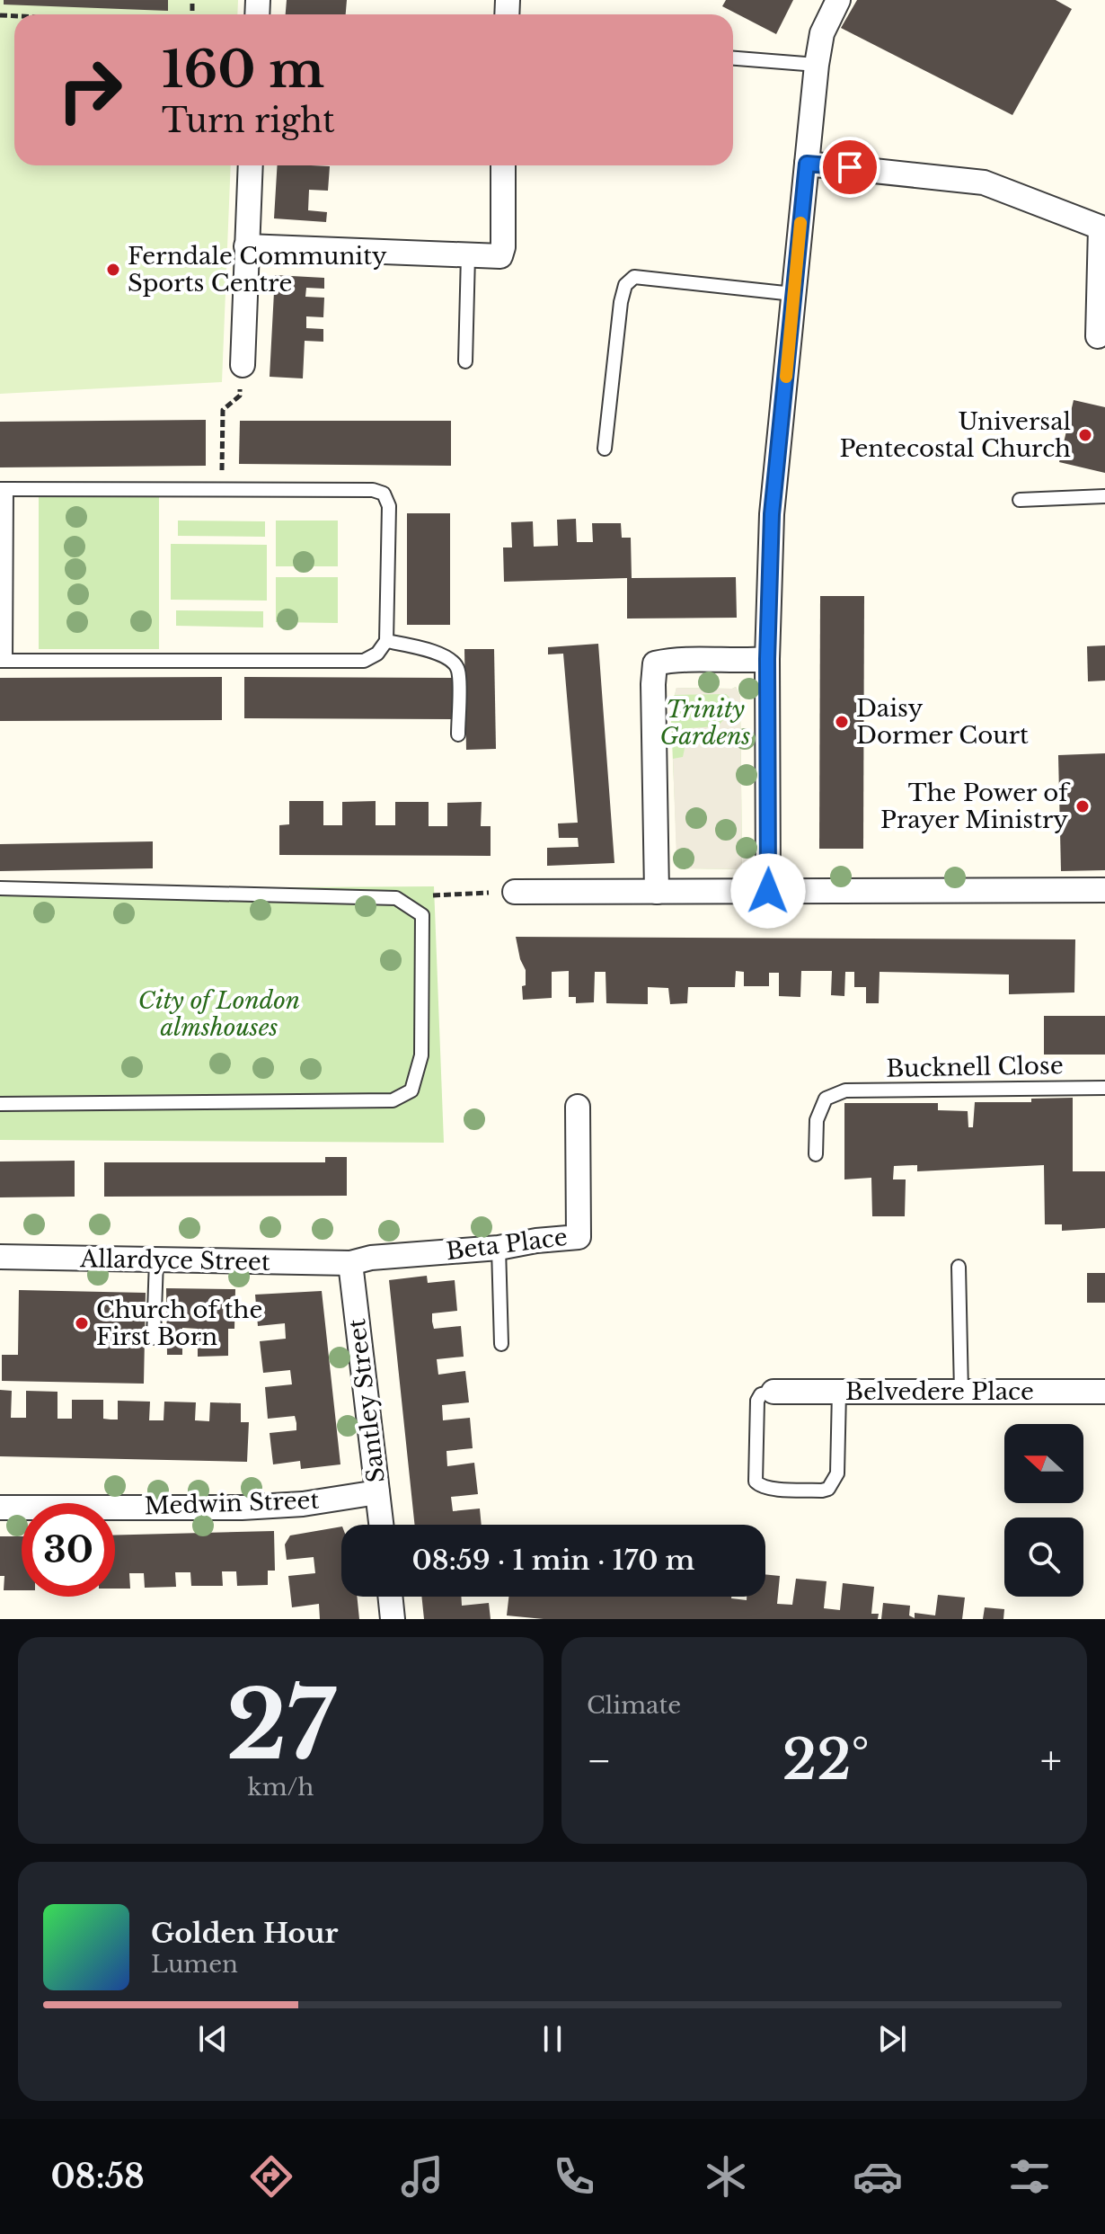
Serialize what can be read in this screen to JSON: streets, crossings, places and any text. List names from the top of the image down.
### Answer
{
  "streets": {
    "street": [
      "Beta Place",
      "Allardyce Street",
      "Belvedere Place",
      "Santley Street",
      "Medwin Street"
    ],
    "lane": ["Bucknell Close"]
  },
  "crossings": [
    ["Beta Place", "Allardyce Street"],
    ["Beta Place", "Santley Street"],
    ["Allardyce Street", "Santley Street"],
    ["Santley Street", "Medwin Street"]
  ],
  "parks": ["Trinity Gardens", "City of London almshouses"],
  "places": [
    "Ferndale Community Sports Centre",
    "Universal Pentecostal Church",
    "Daisy Dormer Court",
    "The Power of Prayer Ministry",
    "Church of the First Born"
  ],
  "north": "left",
  "page": {
    "turn": ["160 m", "Turn right"],
    "limit": "30",
    "trip": "08:59 · 1 min · 170 m",
    "tile": [
      ["27", "km/h"],
      "Climate"
    ],
    "heat": ["−", "22°", "+"],
    "song": ["Golden Hour", "Lumen"],
    "tabs": "08:58"
  }
}
